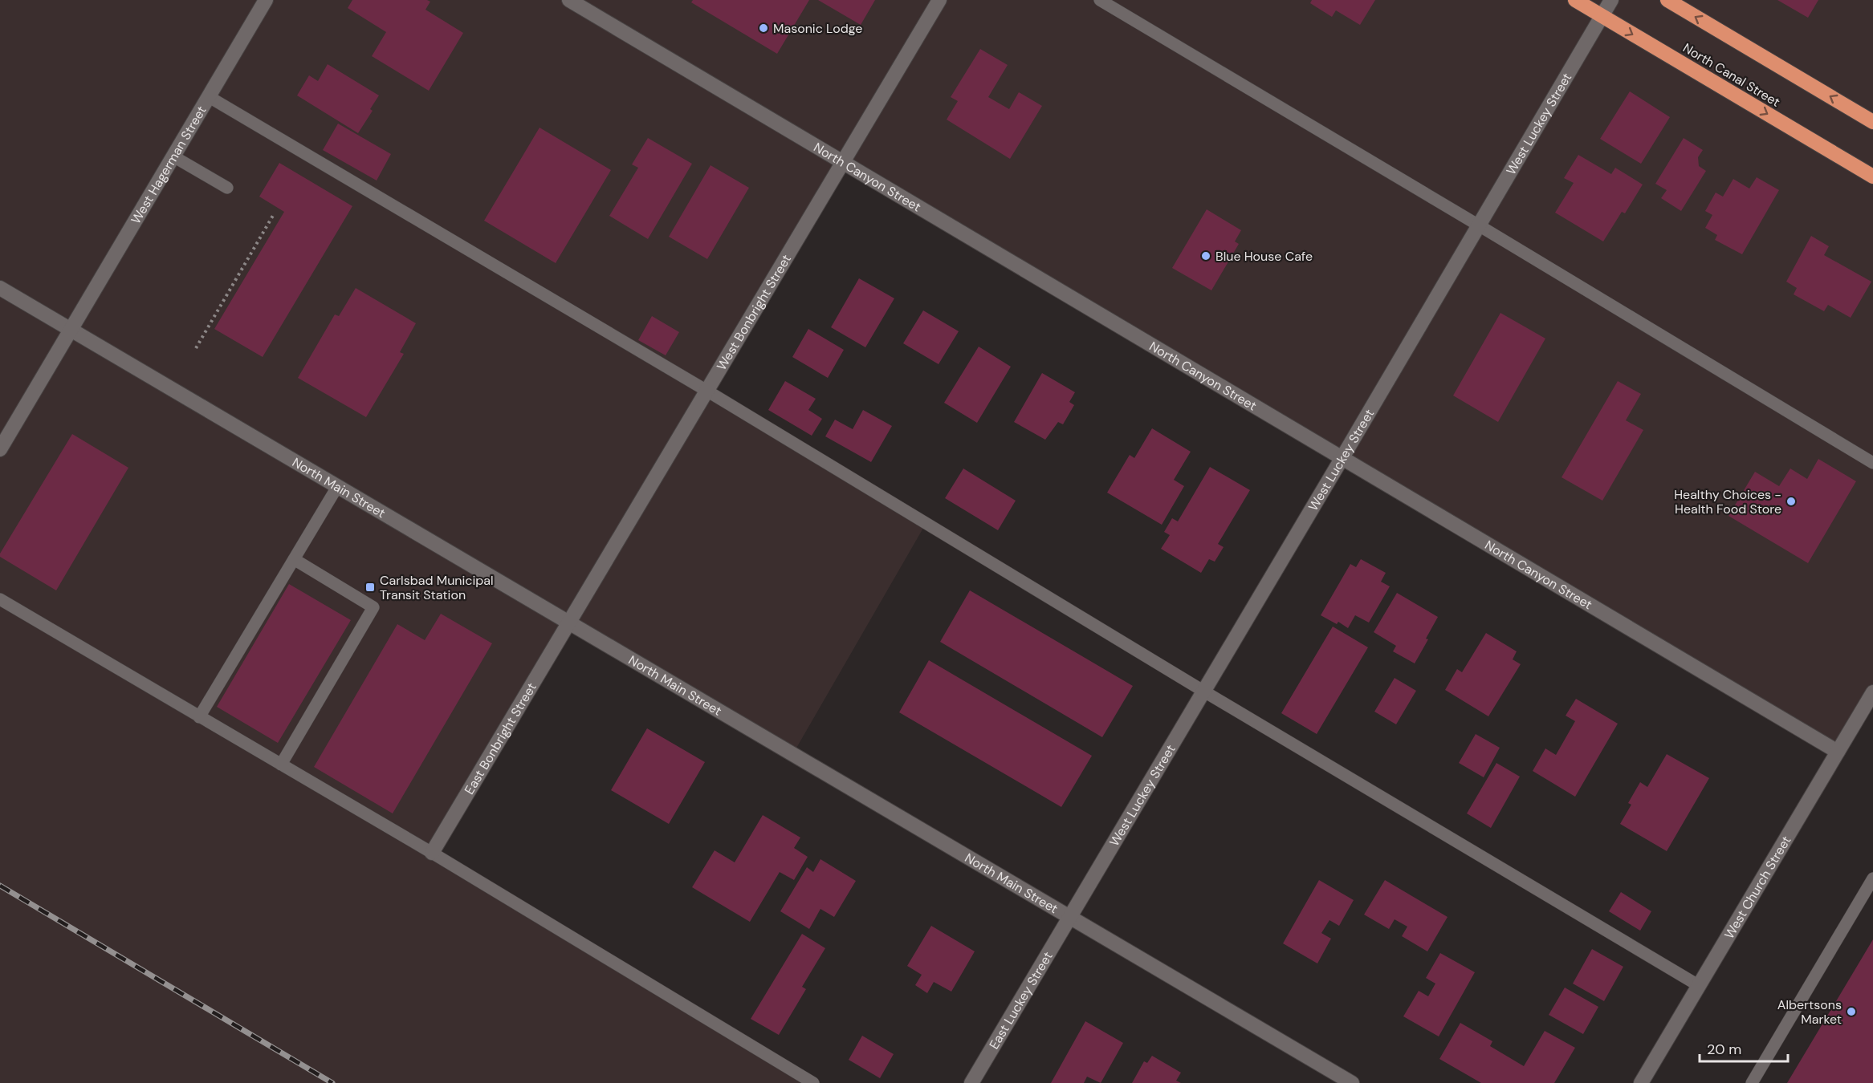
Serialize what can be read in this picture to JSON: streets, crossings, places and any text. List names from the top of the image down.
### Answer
{
  "streets": {
    "highway": ["North Canal Street"],
    "street": [
      "West Luckey Street",
      "West Hagerman Street",
      "North Canyon Street",
      "West Bonbright Street",
      "North Main Street",
      "East Bonbright Street",
      "West Church Street",
      "East Luckey Street"
    ]
  },
  "crossings": [
    ["North Canal Street", "West Luckey Street"],
    ["West Luckey Street", "North Canyon Street"],
    ["West Luckey Street", "North Main Street"],
    ["West Luckey Street", "East Luckey Street"],
    ["West Hagerman Street", "North Main Street"],
    ["North Canyon Street", "West Bonbright Street"],
    ["North Canyon Street", "West Church Street"],
    ["West Bonbright Street", "North Main Street"],
    ["West Bonbright Street", "East Bonbright Street"],
    ["North Main Street", "East Bonbright Street"],
    ["North Main Street", "East Luckey Street"]
  ],
  "places": {
    "other": [
      "Masonic Lodge",
      "Blue House Cafe",
      "Healthy Choices - Health Food Store",
      "Albertsons Market"
    ],
    "transit": ["Carlsbad Municipal Transit Station"]
  },
  "scale_bar": "20 m"
}
